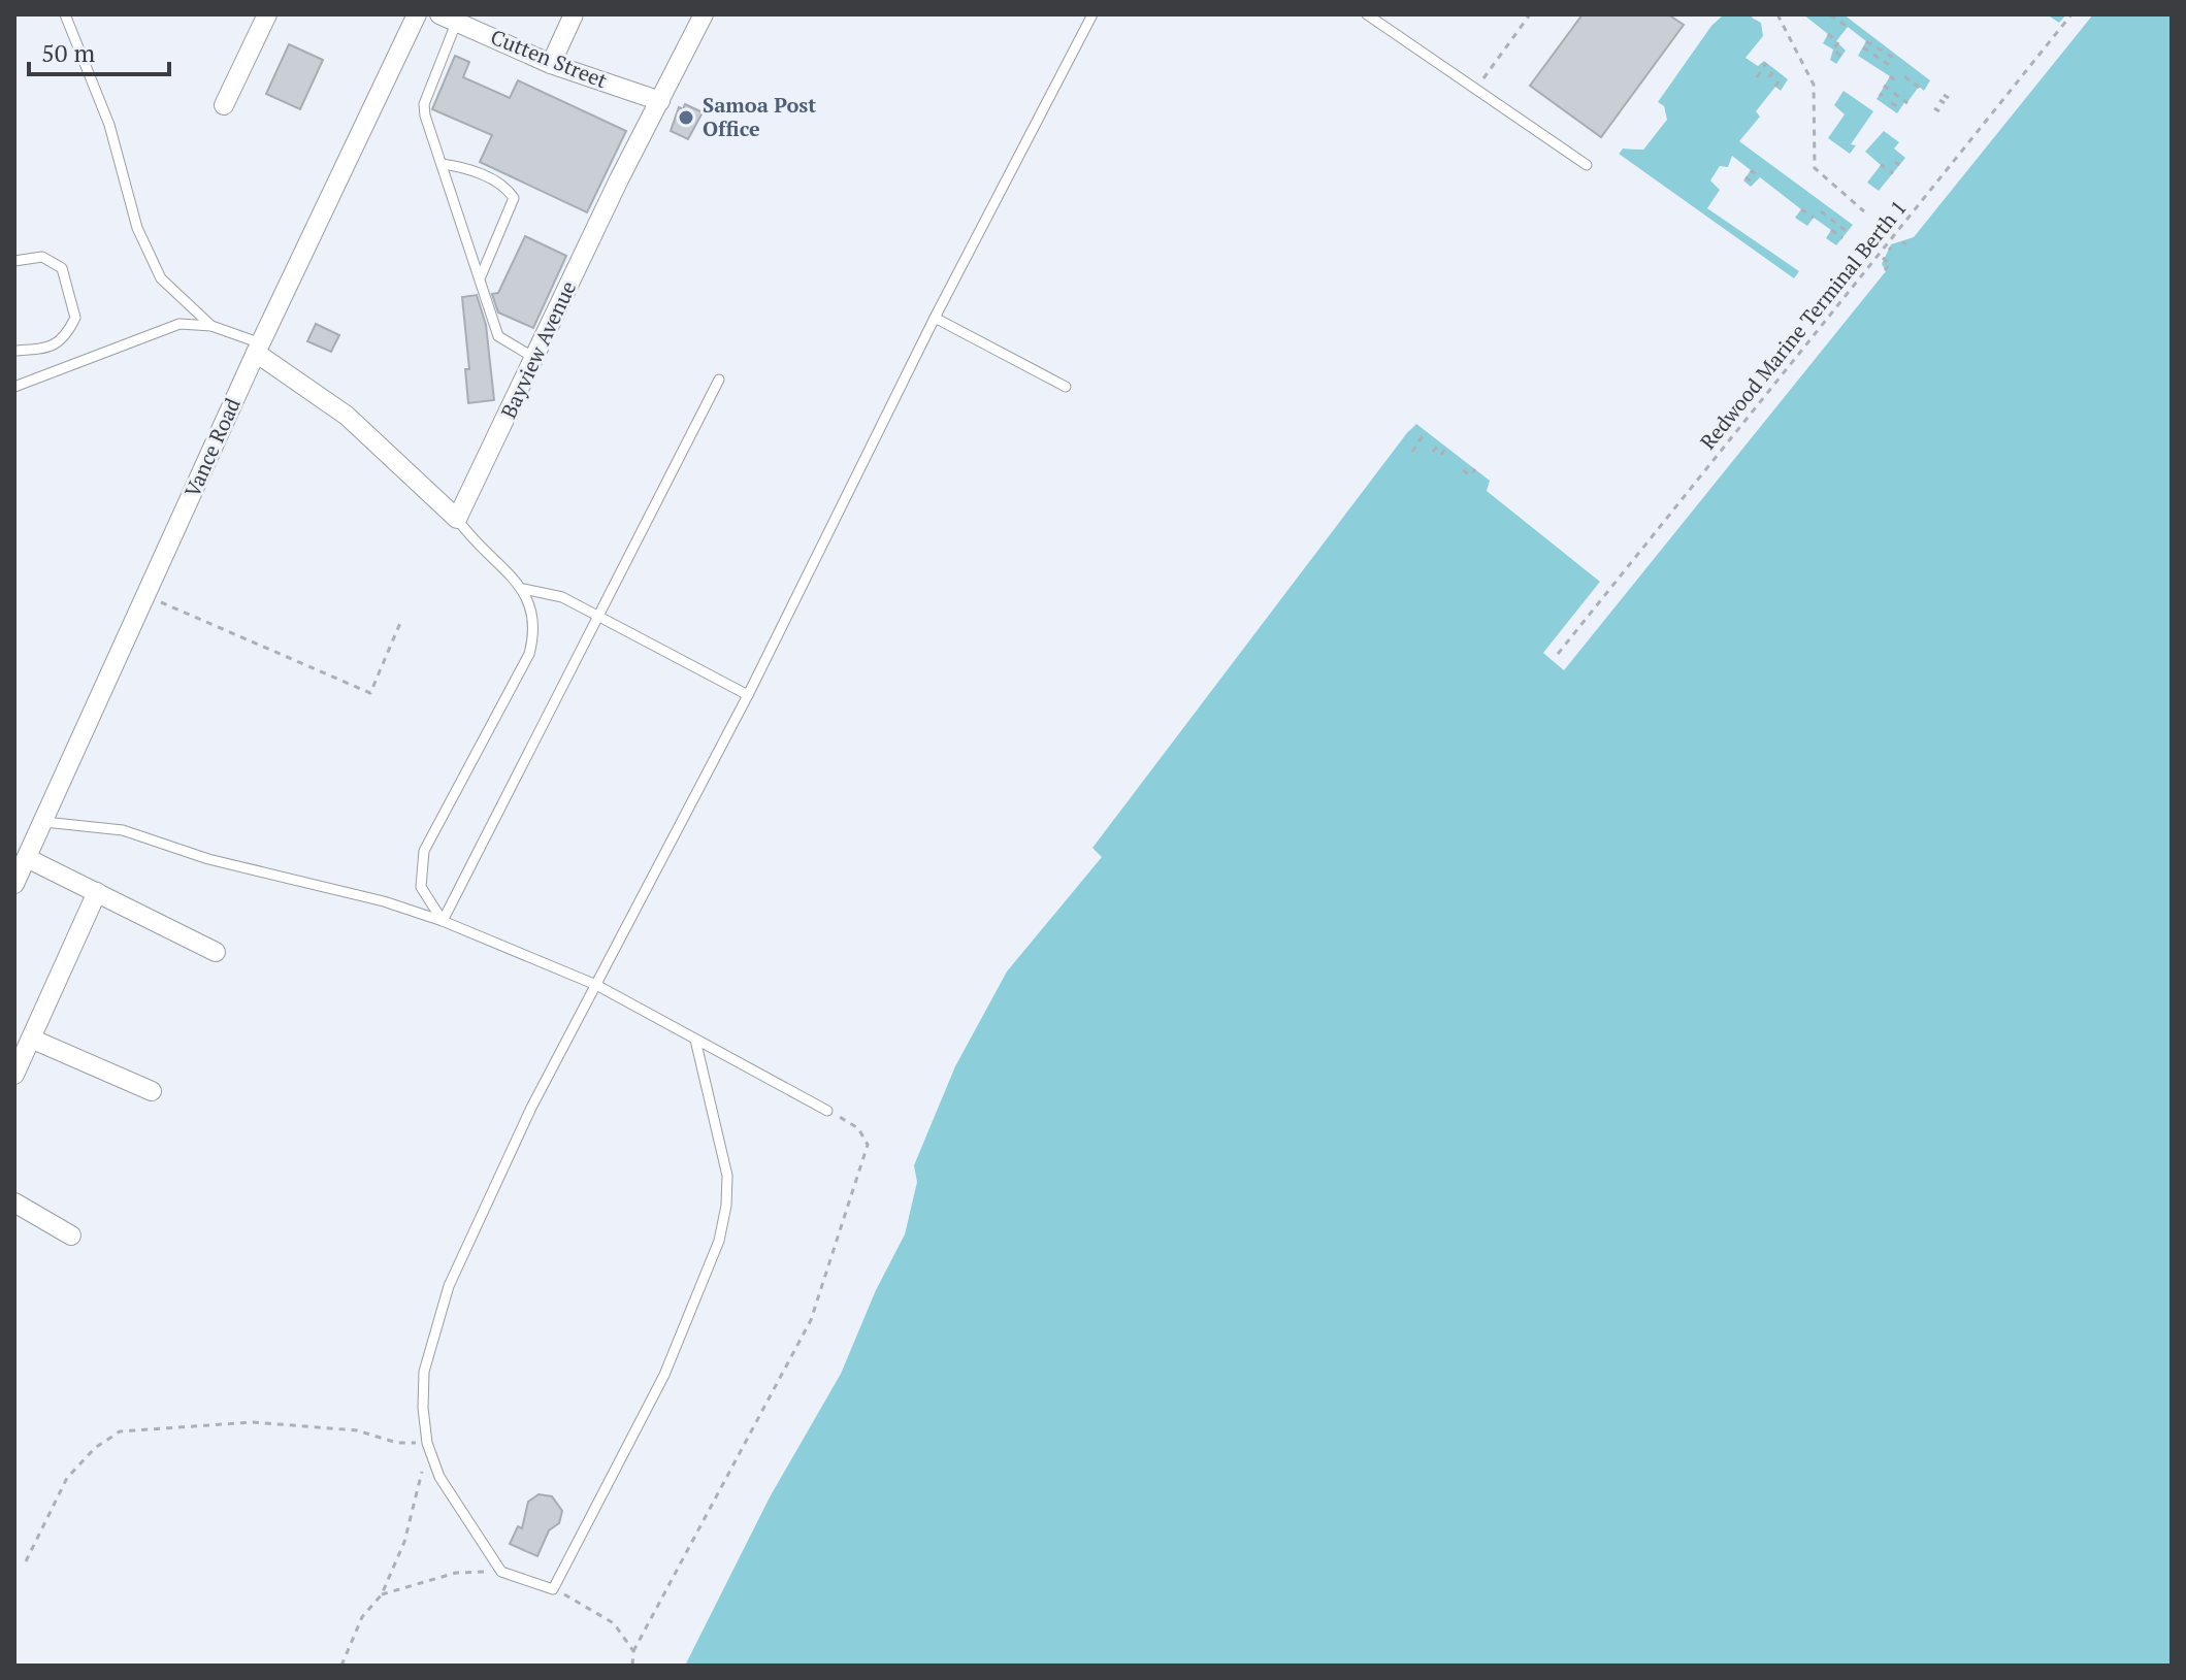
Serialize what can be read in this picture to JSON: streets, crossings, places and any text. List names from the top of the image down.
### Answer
{
  "streets": {
    "street": ["Cutten Street", "Bayview Avenue", "Vance Road"],
    "path": ["Redwood Marine Terminal Berth 1"]
  },
  "crossings": [
    ["Cutten Street", "Bayview Avenue"]
  ],
  "places": ["Samoa Post Office"],
  "scale_bar": "50 m"
}
